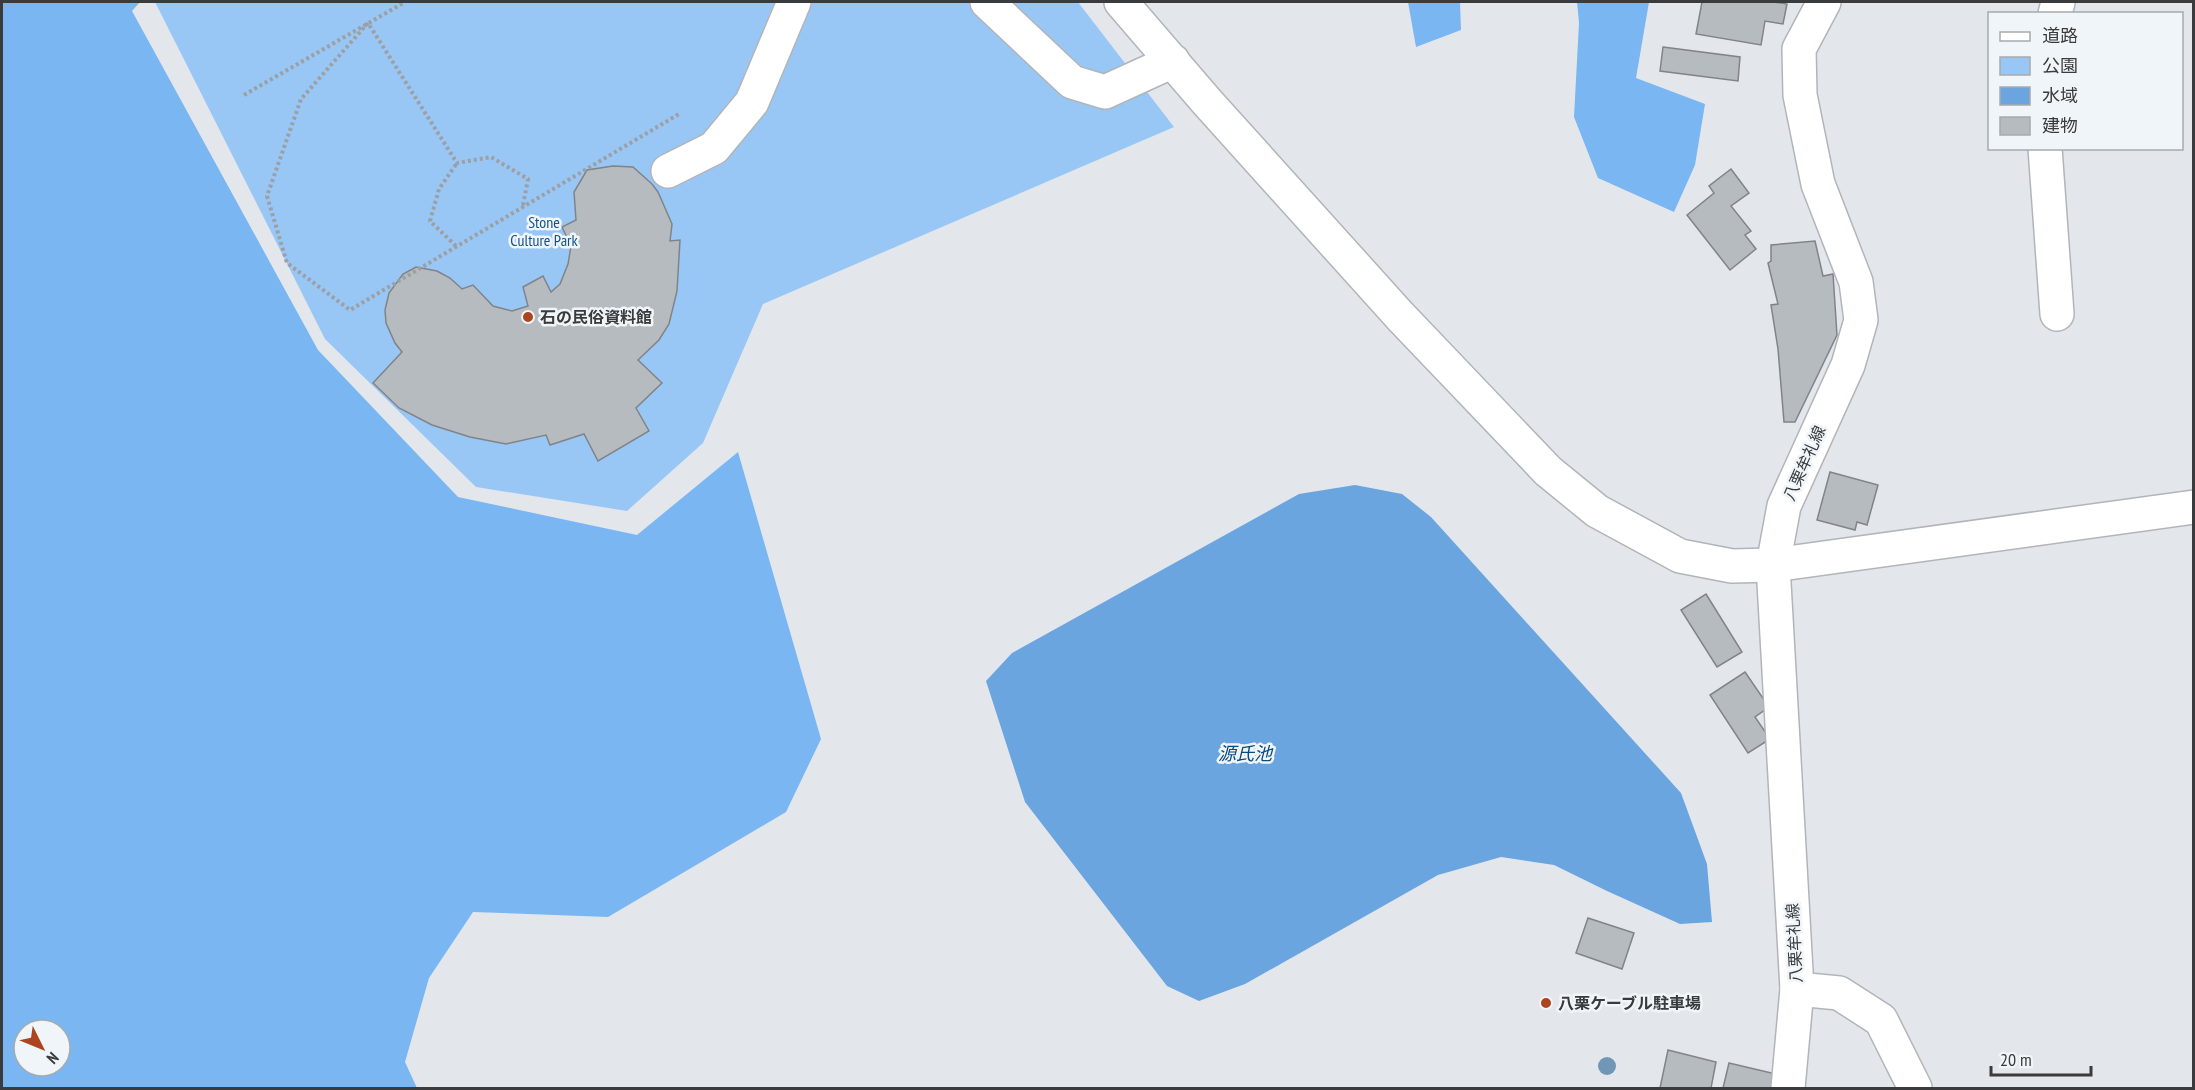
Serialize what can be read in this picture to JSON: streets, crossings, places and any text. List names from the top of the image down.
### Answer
{
  "streets": {
    "street": ["八栗牟礼線"]
  },
  "water": ["源氏池"],
  "parks": ["Stone Culture Park"],
  "places": ["石の民俗資料館", "八栗ケーブル駐車場"],
  "legend": [
    "道路",
    "公園",
    "水域",
    "建物"
  ],
  "scale_bar": "20 m",
  "north": "bottom right"
}
